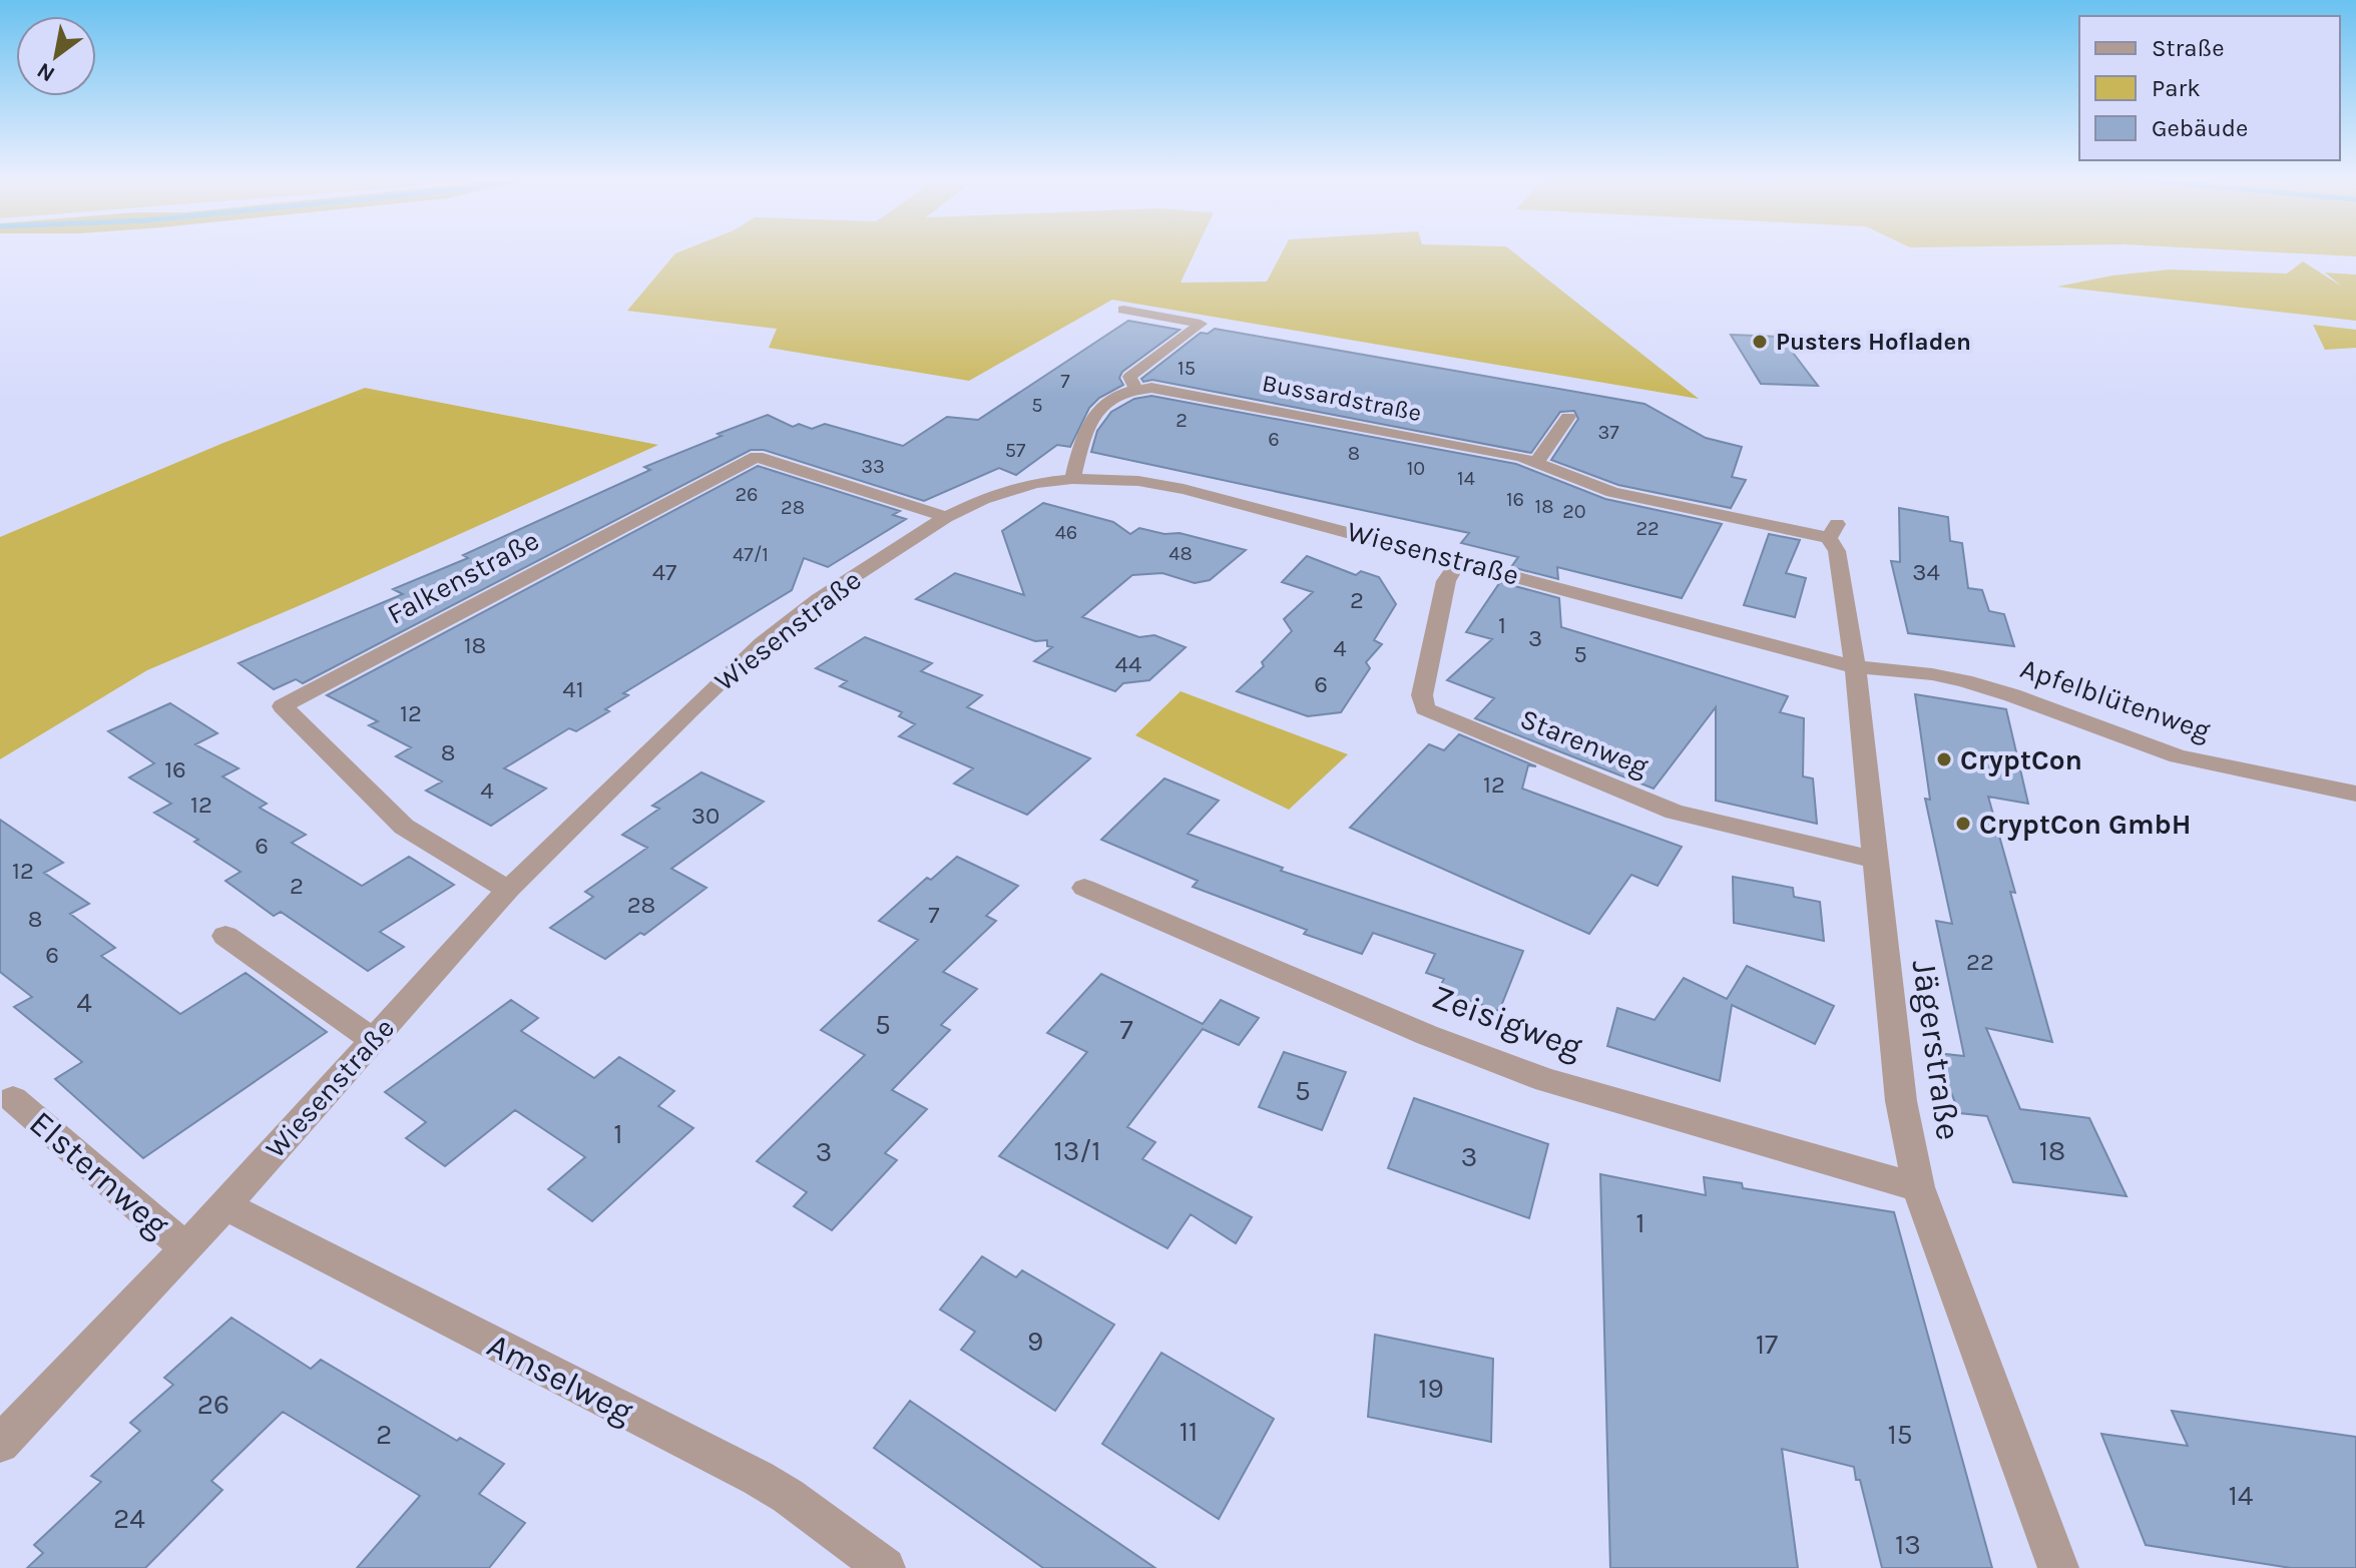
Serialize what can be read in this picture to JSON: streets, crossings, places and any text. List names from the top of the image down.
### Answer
{
  "streets": {
    "street": [
      "Bussardstraße",
      "Wiesenstraße",
      "Falkenstraße",
      "Apfelblütenweg",
      "Starenweg",
      "Zeisigweg",
      "Jägerstraße",
      "Elsternweg",
      "Amselweg"
    ]
  },
  "crossings": [
    ["Bussardstraße", "Jägerstraße"],
    ["Wiesenstraße", "Falkenstraße"],
    ["Wiesenstraße", "Apfelblütenweg"],
    ["Wiesenstraße", "Starenweg"],
    ["Wiesenstraße", "Jägerstraße"],
    ["Wiesenstraße", "Elsternweg"],
    ["Wiesenstraße", "Amselweg"],
    ["Apfelblütenweg", "Jägerstraße"],
    ["Starenweg", "Jägerstraße"],
    ["Zeisigweg", "Jägerstraße"]
  ],
  "places": ["Pusters Hofladen", "CryptCon", "CryptCon GmbH"],
  "house_numbers": [
    "15",
    "7",
    "5",
    "2",
    "37",
    "6",
    "57",
    "8",
    "33",
    "10",
    "14",
    "26",
    "16",
    "18",
    "28",
    "20",
    "22",
    "46",
    "48",
    "47/1",
    "47",
    "34",
    "2",
    "1",
    "3",
    "18",
    "4",
    "5",
    "44",
    "6",
    "41",
    "12",
    "8",
    "16",
    "12",
    "4",
    "12",
    "30",
    "6",
    "12",
    "2",
    "28",
    "7",
    "8",
    "6",
    "22",
    "4",
    "5",
    "7",
    "5",
    "1",
    "13/1",
    "18",
    "3",
    "3",
    "1",
    "9",
    "17",
    "19",
    "26",
    "11",
    "2",
    "15",
    "14",
    "24",
    "13"
  ],
  "legend": ["Straße", "Park", "Gebäude"],
  "north": "bottom left"
}
